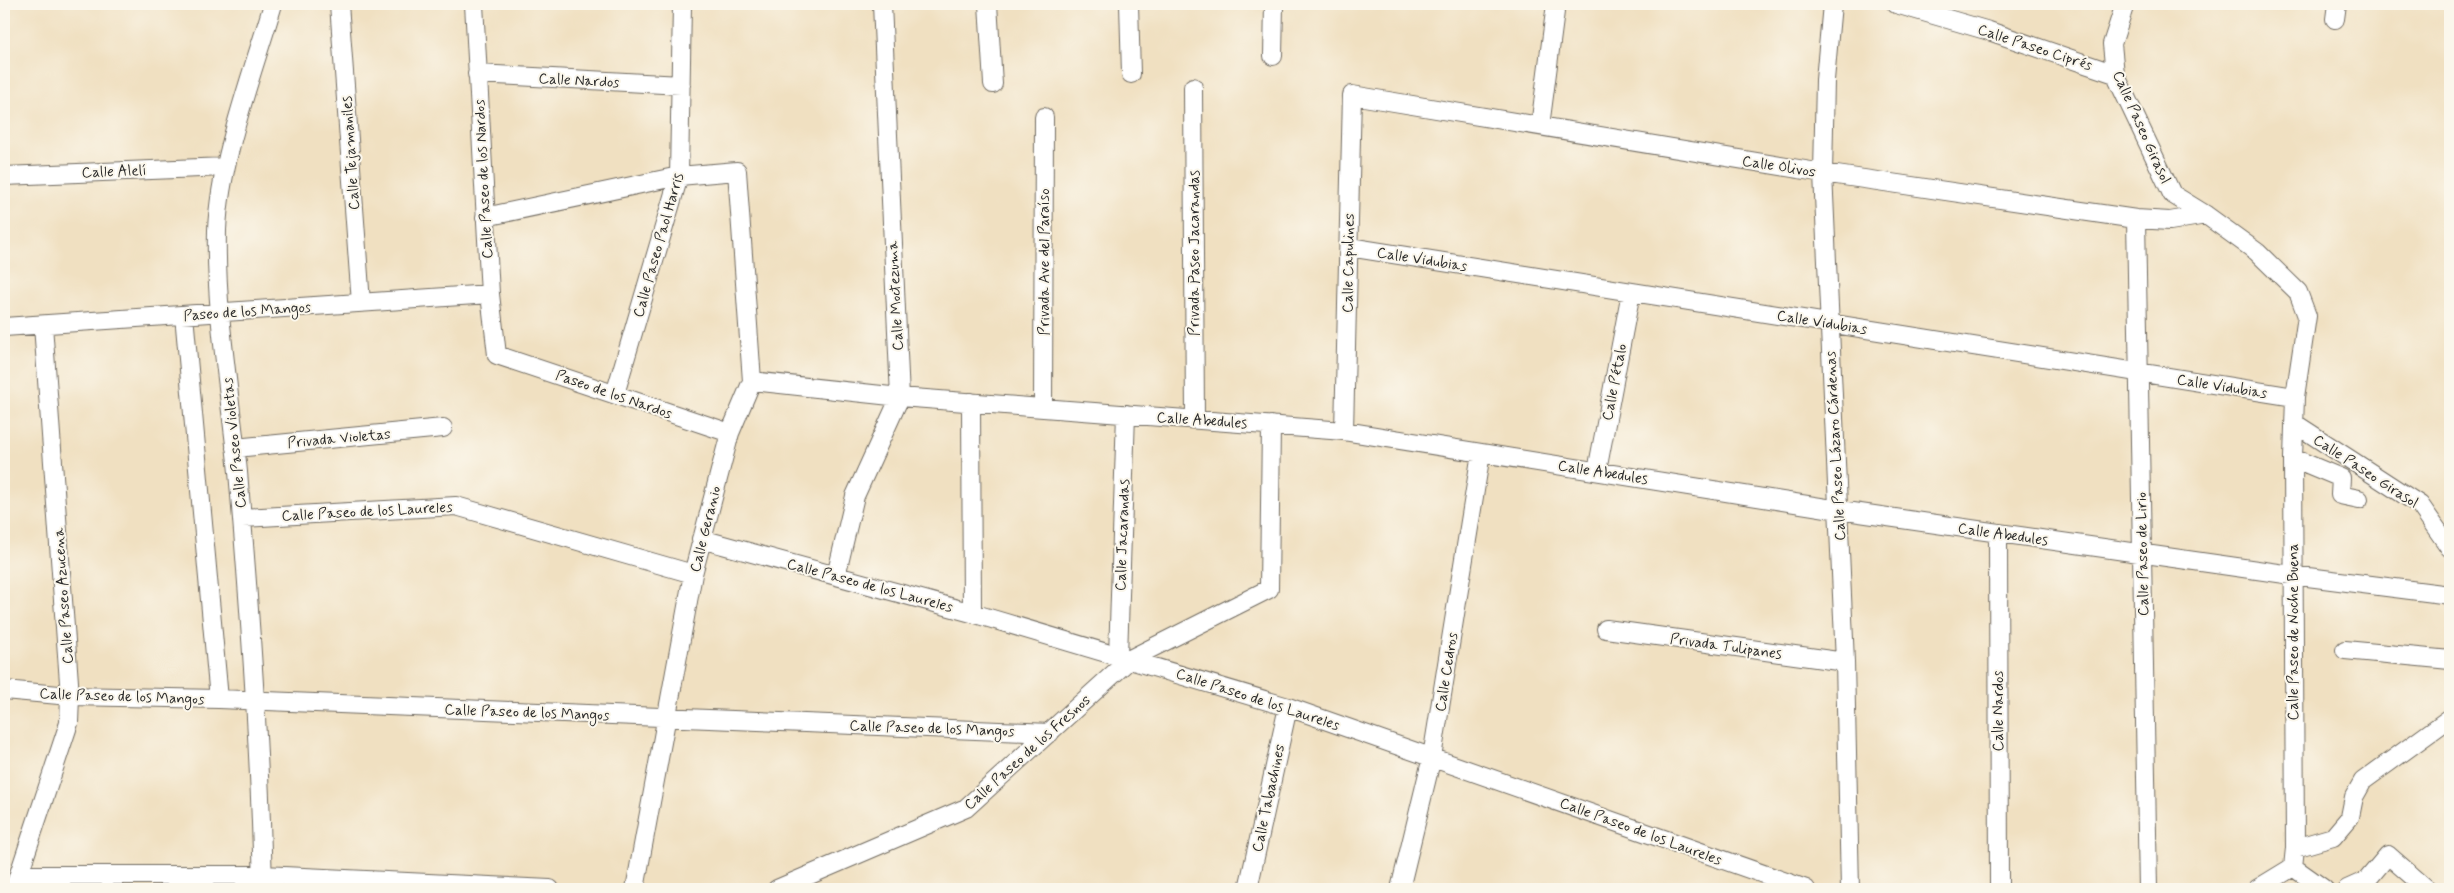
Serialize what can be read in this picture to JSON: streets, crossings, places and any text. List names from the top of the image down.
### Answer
{
  "streets": {
    "street": [
      "Calle Paseo Ciprés",
      "Calle Nardos",
      "Calle Paseo Girasol",
      "Calle Tejamaniles",
      "Calle Olivos",
      "Calle Alelí",
      "Calle Paseo de los Nardos",
      "Calle Paseo Paol Harris",
      "Privada Paseo Jacarandas",
      "Calle Vidubias",
      "Privada Ave del Paraíso",
      "Calle Capulines",
      "Calle Moctezuma",
      "Paseo de los Mangos",
      "Calle Pétalo",
      "Paseo de los Nardos",
      "Calle Abedules",
      "Privada Violetas",
      "Calle Paseo Violetas",
      "Calle Paseo Lázaro Cárdenas",
      "Calle Paseo de los Laureles",
      "Calle Geranio",
      "Calle Jacarandas",
      "Calle Paseo de Lirio",
      "Calle Paseo Azucena",
      "Calle Paseo de Noche Buena",
      "Privada Tulipanes",
      "Calle Cedros",
      "Calle Paseo de los Mangos",
      "Calle Paseo de los Fresnos",
      "Calle Tabachines"
    ]
  },
  "crossings": [
    ["Calle Paseo Ciprés", "Calle Paseo Girasol"],
    ["Calle Nardos", "Calle Paseo de los Nardos"],
    ["Calle Nardos", "Calle Paseo Paol Harris"],
    ["Calle Nardos", "Calle Abedules"],
    ["Calle Paseo Girasol", "Calle Olivos"],
    ["Calle Paseo Girasol", "Calle Vidubias"],
    ["Calle Paseo Girasol", "Calle Paseo de Noche Buena"],
    ["Calle Tejamaniles", "Paseo de los Mangos"],
    ["Calle Olivos", "Calle Capulines"],
    ["Calle Olivos", "Calle Paseo Lázaro Cárdenas"],
    ["Calle Olivos", "Calle Paseo de Lirio"],
    ["Calle Alelí", "Calle Paseo Violetas"],
    ["Calle Paseo de los Nardos", "Paseo de los Mangos"],
    ["Calle Paseo de los Nardos", "Paseo de los Nardos"],
    ["Calle Paseo Paol Harris", "Paseo de los Nardos"],
    ["Calle Paseo Paol Harris", "Calle Geranio"],
    ["Privada Paseo Jacarandas", "Calle Abedules"],
    ["Calle Vidubias", "Calle Capulines"],
    ["Calle Vidubias", "Calle Pétalo"],
    ["Calle Vidubias", "Calle Paseo Lázaro Cárdenas"],
    ["Calle Vidubias", "Calle Paseo de Lirio"],
    ["Calle Vidubias", "Calle Paseo de Noche Buena"],
    ["Privada Ave del Paraíso", "Calle Abedules"],
    ["Calle Capulines", "Calle Abedules"],
    ["Calle Moctezuma", "Calle Abedules"],
    ["Calle Moctezuma", "Calle Paseo de los Laureles"],
    ["Paseo de los Mangos", "Calle Paseo Violetas"],
    ["Paseo de los Mangos", "Calle Paseo Azucena"],
    ["Calle Pétalo", "Calle Abedules"],
    ["Paseo de los Nardos", "Calle Geranio"],
    ["Calle Abedules", "Calle Paseo Lázaro Cárdenas"],
    ["Calle Abedules", "Calle Geranio"],
    ["Calle Abedules", "Calle Jacarandas"],
    ["Calle Abedules", "Calle Paseo de Lirio"],
    ["Calle Abedules", "Calle Paseo de Noche Buena"],
    ["Calle Abedules", "Calle Cedros"],
    ["Privada Violetas", "Calle Paseo Violetas"],
    ["Calle Paseo Violetas", "Calle Paseo de los Laureles"],
    ["Calle Paseo Violetas", "Calle Paseo de los Mangos"],
    ["Calle Paseo Lázaro Cárdenas", "Privada Tulipanes"],
    ["Calle Paseo de los Laureles", "Calle Geranio"],
    ["Calle Paseo de los Laureles", "Calle Jacarandas"],
    ["Calle Paseo de los Laureles", "Calle Cedros"],
    ["Calle Paseo de los Laureles", "Calle Paseo de los Fresnos"],
    ["Calle Paseo de los Laureles", "Calle Tabachines"],
    ["Calle Geranio", "Calle Paseo de los Mangos"],
    ["Calle Jacarandas", "Calle Paseo de los Fresnos"],
    ["Calle Paseo Azucena", "Calle Paseo de los Mangos"],
    ["Calle Paseo de los Mangos", "Calle Paseo de los Fresnos"]
  ]
}
